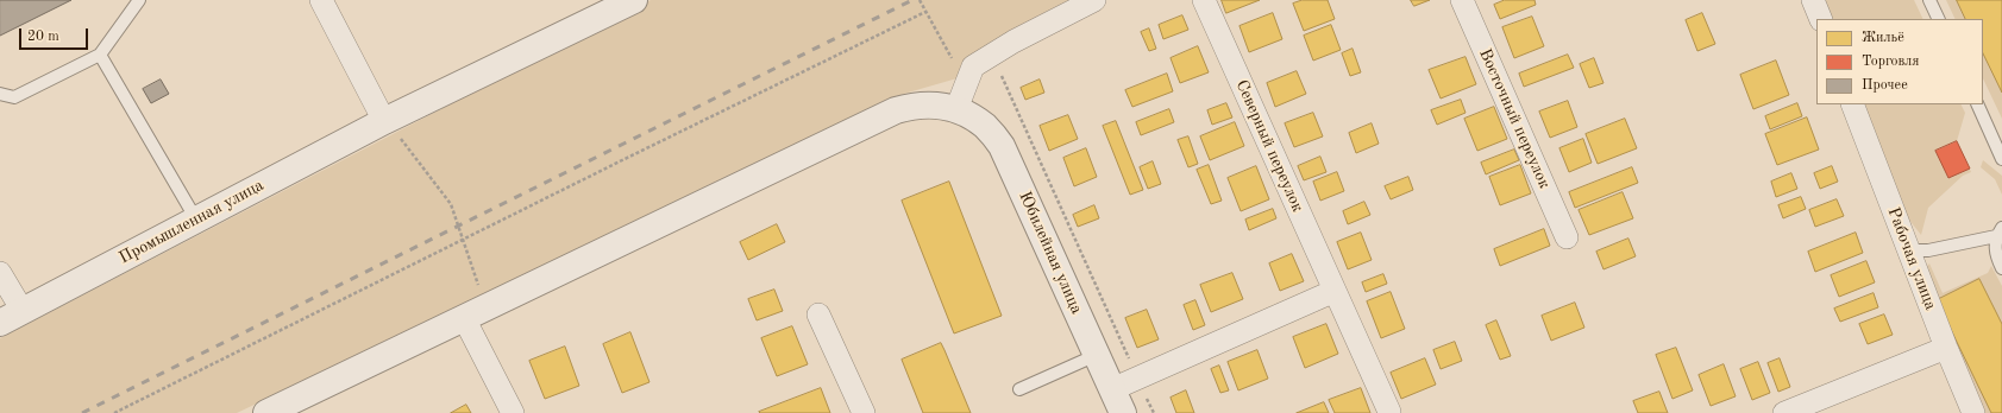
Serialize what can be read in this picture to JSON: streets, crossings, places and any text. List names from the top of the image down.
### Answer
{
  "streets": {
    "street": [
      "Восточный переулок",
      "Северный переулок",
      "Промышленная улица",
      "Юбилейная улица",
      "Рабочая улица"
    ]
  },
  "legend": ["Жильё", "Торговля", "Прочее"],
  "scale_bar": "20 m"
}
